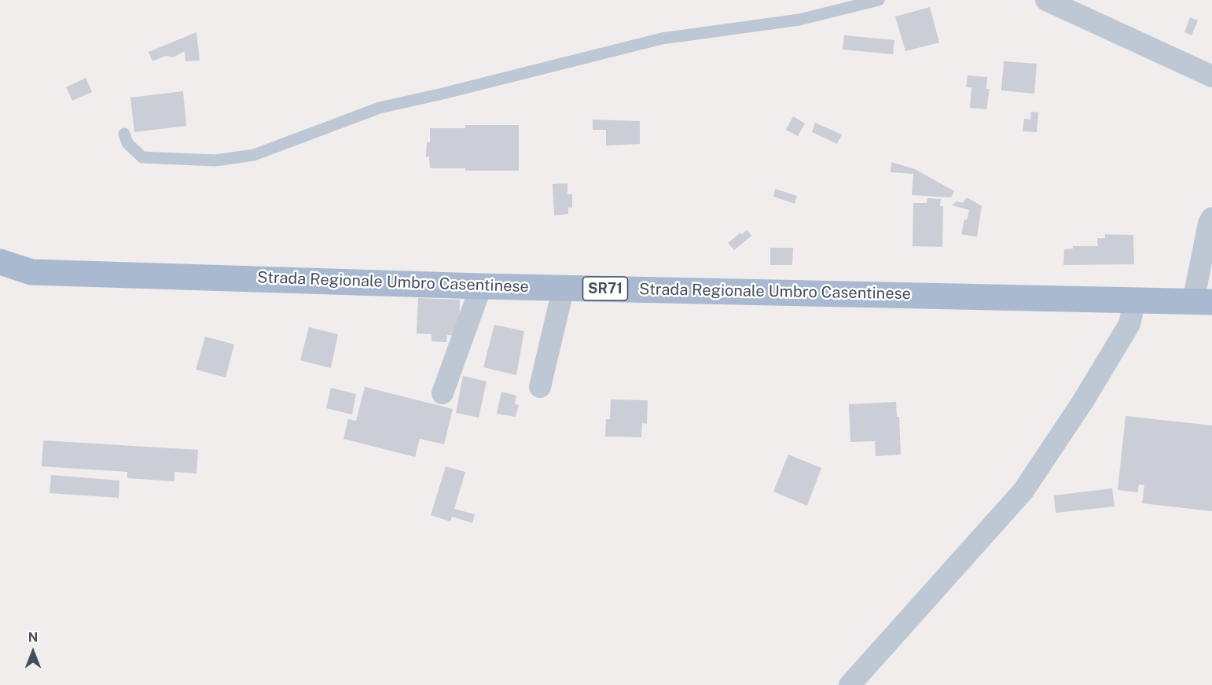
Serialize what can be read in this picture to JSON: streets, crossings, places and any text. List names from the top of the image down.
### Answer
{
  "streets": {
    "main road": ["Strada Regionale Umbro Casentinese", "SR71"]
  },
  "north": "top"
}
